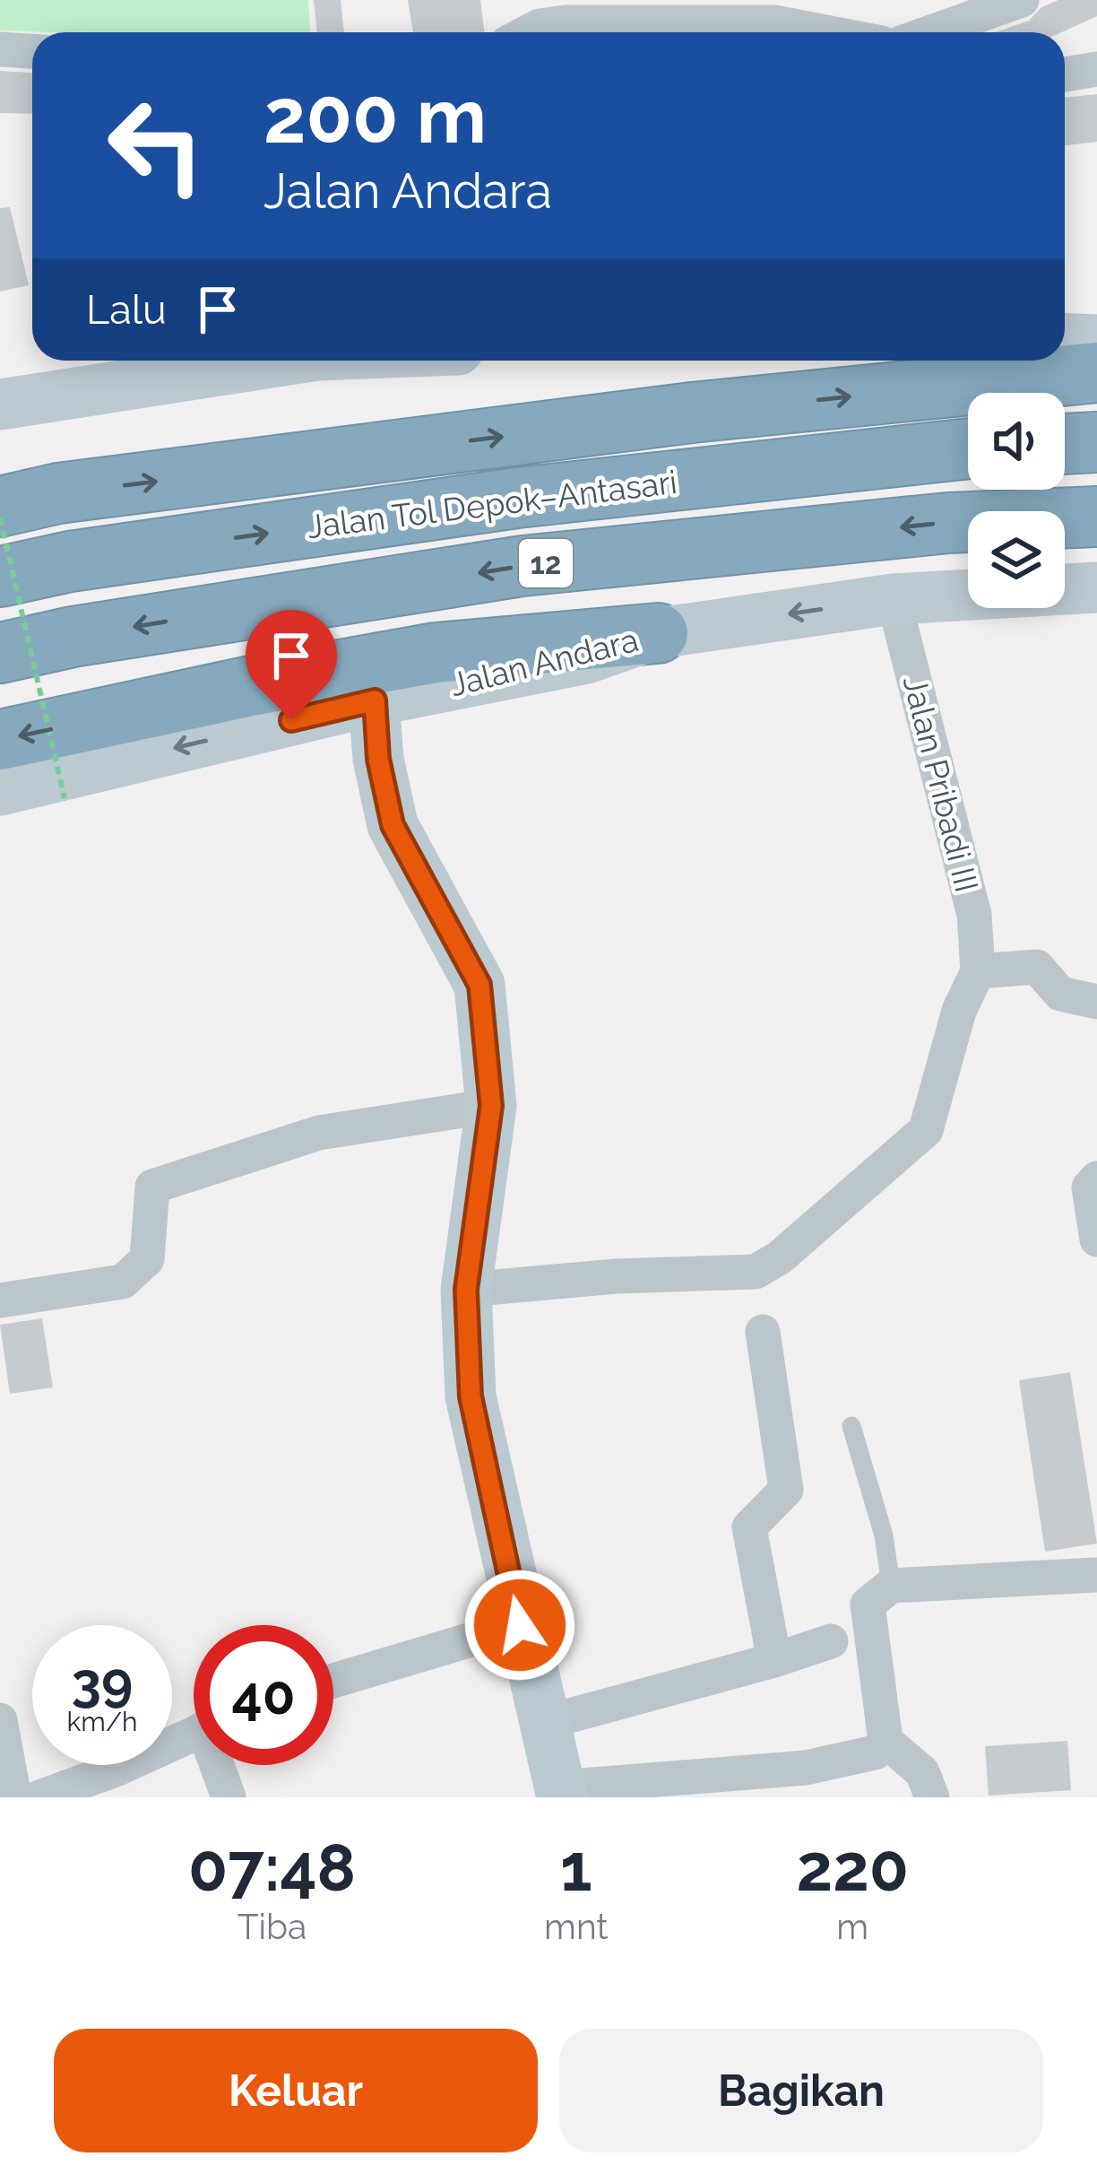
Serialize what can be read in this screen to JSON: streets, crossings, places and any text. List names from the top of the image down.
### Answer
{
  "streets": {
    "highway": ["Jalan Tol Depok–Antasari", "12"],
    "street": ["Jalan Andara", "Jalan Pribadi III"]
  },
  "crossings": [
    ["Jalan Andara", "Jalan Pribadi III"]
  ],
  "page": {
    "turn": ["200 m", "Jalan Andara"],
    "then": "Lalu",
    "speed": "39 km/h",
    "limit": "40",
    "eta": [
      "07:48",
      "Tiba",
      "1",
      "mnt",
      "220",
      "m"
    ],
    "buttons": ["Keluar", "Bagikan"]
  }
}
